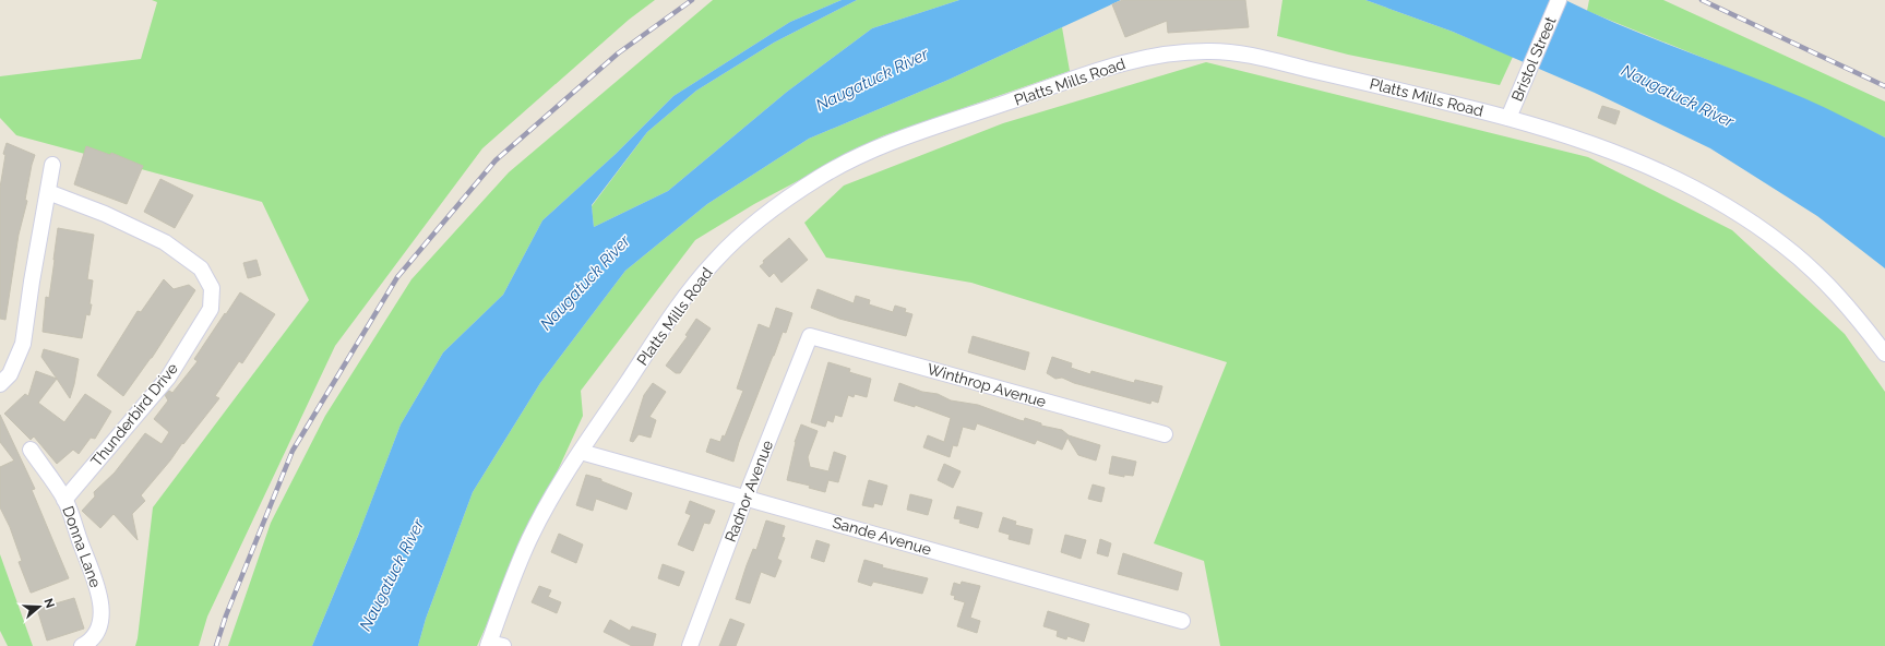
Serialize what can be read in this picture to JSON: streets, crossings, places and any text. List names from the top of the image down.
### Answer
{
  "streets": {
    "street": [
      "Bristol Street",
      "Platts Mills Road",
      "Winthrop Avenue",
      "Thunderbird Drive",
      "Radnor Avenue",
      "Sande Avenue",
      "Donna Lane"
    ]
  },
  "crossings": [
    ["Bristol Street", "Platts Mills Road"],
    ["Platts Mills Road", "Sande Avenue"],
    ["Winthrop Avenue", "Radnor Avenue"],
    ["Thunderbird Drive", "Donna Lane"],
    ["Radnor Avenue", "Sande Avenue"]
  ],
  "water": ["Naugatuck River"],
  "north": "right"
}
